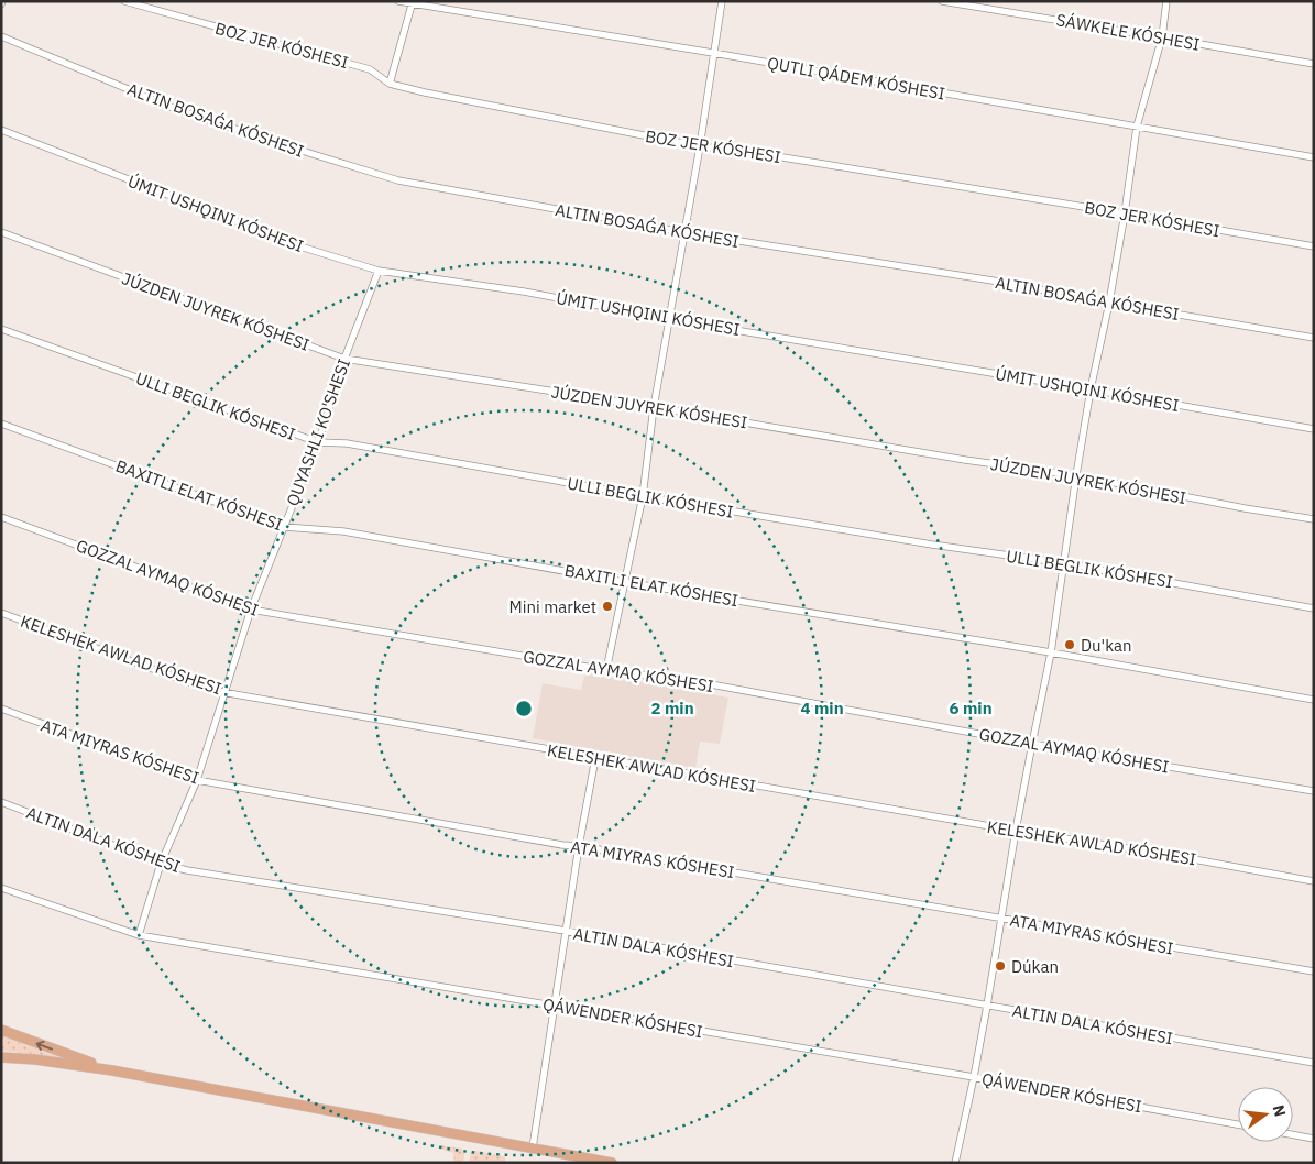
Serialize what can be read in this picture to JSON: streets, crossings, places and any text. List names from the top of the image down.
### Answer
{
  "streets": {
    "street": [
      "SÁWKELE KÓSHESI",
      "BOZ JER KÓSHESI",
      "JÚZDEN JUYREK KÓSHESI",
      "QUYASHLI KO'SHESI",
      "GOZZAL AYMAQ KÓSHESI",
      "KELESHEK AWLAD KÓSHESI",
      "ATA MIYRAS KÓSHESI",
      "QÁWENDER KÓSHESI"
    ]
  },
  "crossings": [
    ["JÚZDEN JUYREK KÓSHESI", "QUYASHLI KO'SHESI"],
    ["QUYASHLI KO'SHESI", "GOZZAL AYMAQ KÓSHESI"],
    ["QUYASHLI KO'SHESI", "KELESHEK AWLAD KÓSHESI"],
    ["QUYASHLI KO'SHESI", "ATA MIYRAS KÓSHESI"],
    ["QUYASHLI KO'SHESI", "QÁWENDER KÓSHESI"]
  ],
  "places": ["Mini market", "Du'kan", "Dúkan"],
  "north": "right",
  "rings": ["2 min", "4 min", "6 min"]
}
